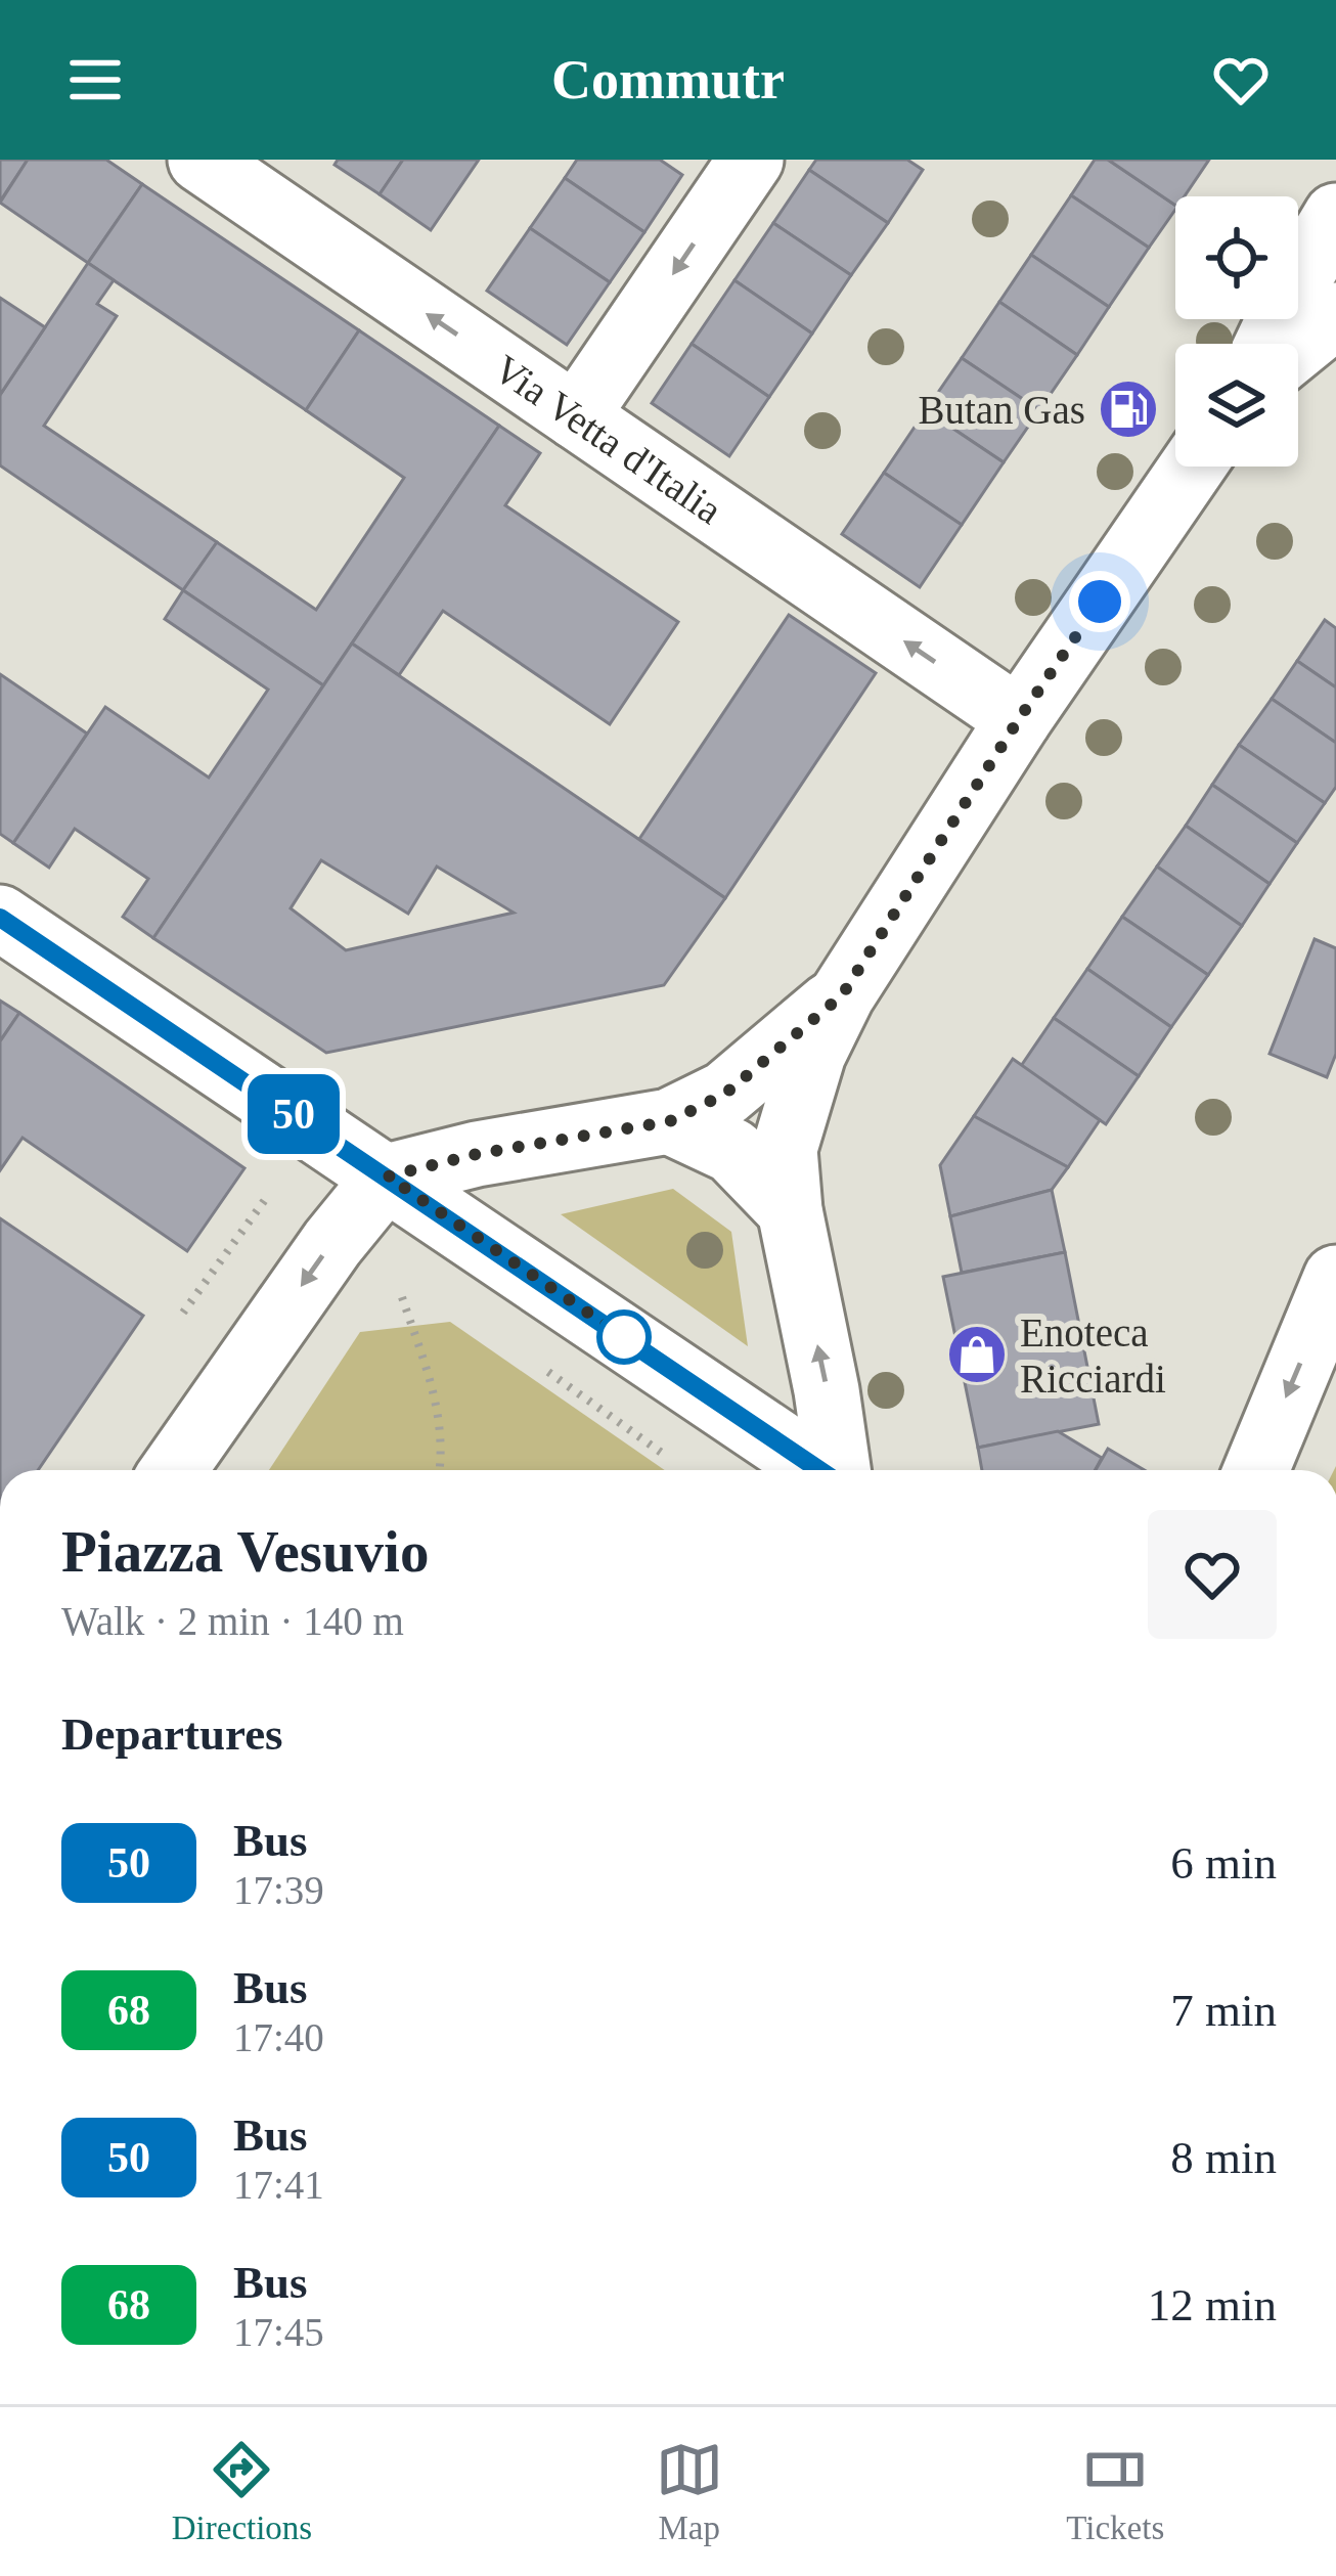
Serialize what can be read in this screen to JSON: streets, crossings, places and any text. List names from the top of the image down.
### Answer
{
  "streets": {
    "street": ["Via Vetta d'Italia"]
  },
  "one_way": ["Via Vetta d'Italia"],
  "places": {
    "fuel station": ["Butan Gas"],
    "shop": ["Enoteca Ricciardi"]
  },
  "lines": ["bus line 50"],
  "page": {
    "header": "Commutr",
    "on_map": "50",
    "heading": [
      ["Piazza Vesuvio", "Walk · 2 min · 140 m"],
      "Departures"
    ],
    "list": [
      {
        "mark": "50",
        "name": "Bus",
        "note": "17:39",
        "value": "6 min"
      },
      {
        "mark": "68",
        "name": "Bus",
        "note": "17:40",
        "value": "7 min"
      },
      {
        "mark": "50",
        "name": "Bus",
        "note": "17:41",
        "value": "8 min"
      },
      {
        "mark": "68",
        "name": "Bus",
        "note": "17:45",
        "value": "12 min"
      }
    ],
    "tabs": ["Directions", "Map", "Tickets"]
  }
}
